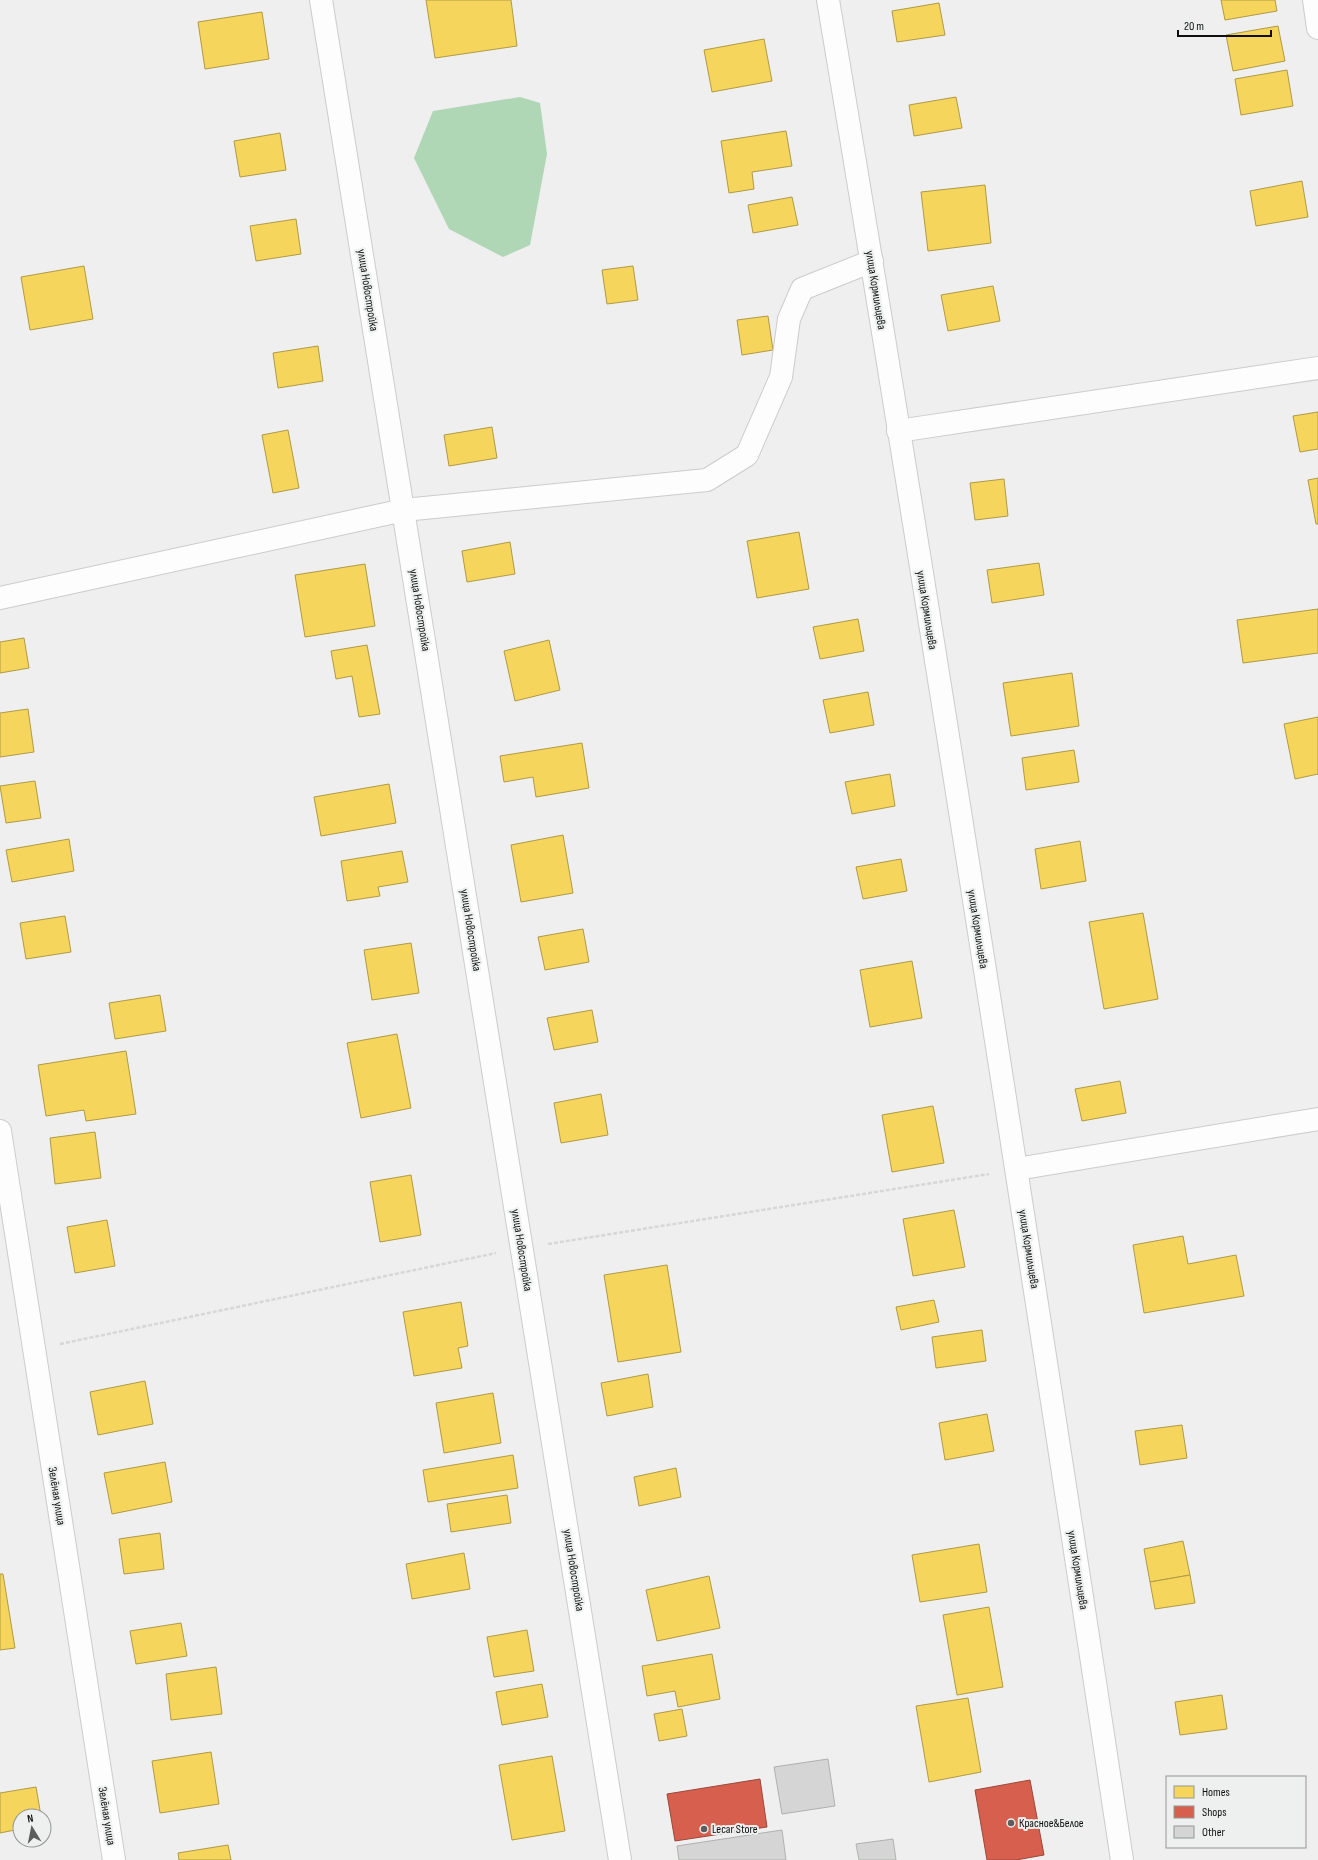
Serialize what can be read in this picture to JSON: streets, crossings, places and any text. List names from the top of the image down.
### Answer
{
  "streets": {
    "street": ["улица Новостройка", "улица Кормильцева", "Зелёная улица"]
  },
  "places": ["Красное&Белое", "Lecar Store"],
  "legend": ["Homes", "Shops", "Other"],
  "scale_bar": "20 m",
  "north": "top"
}
